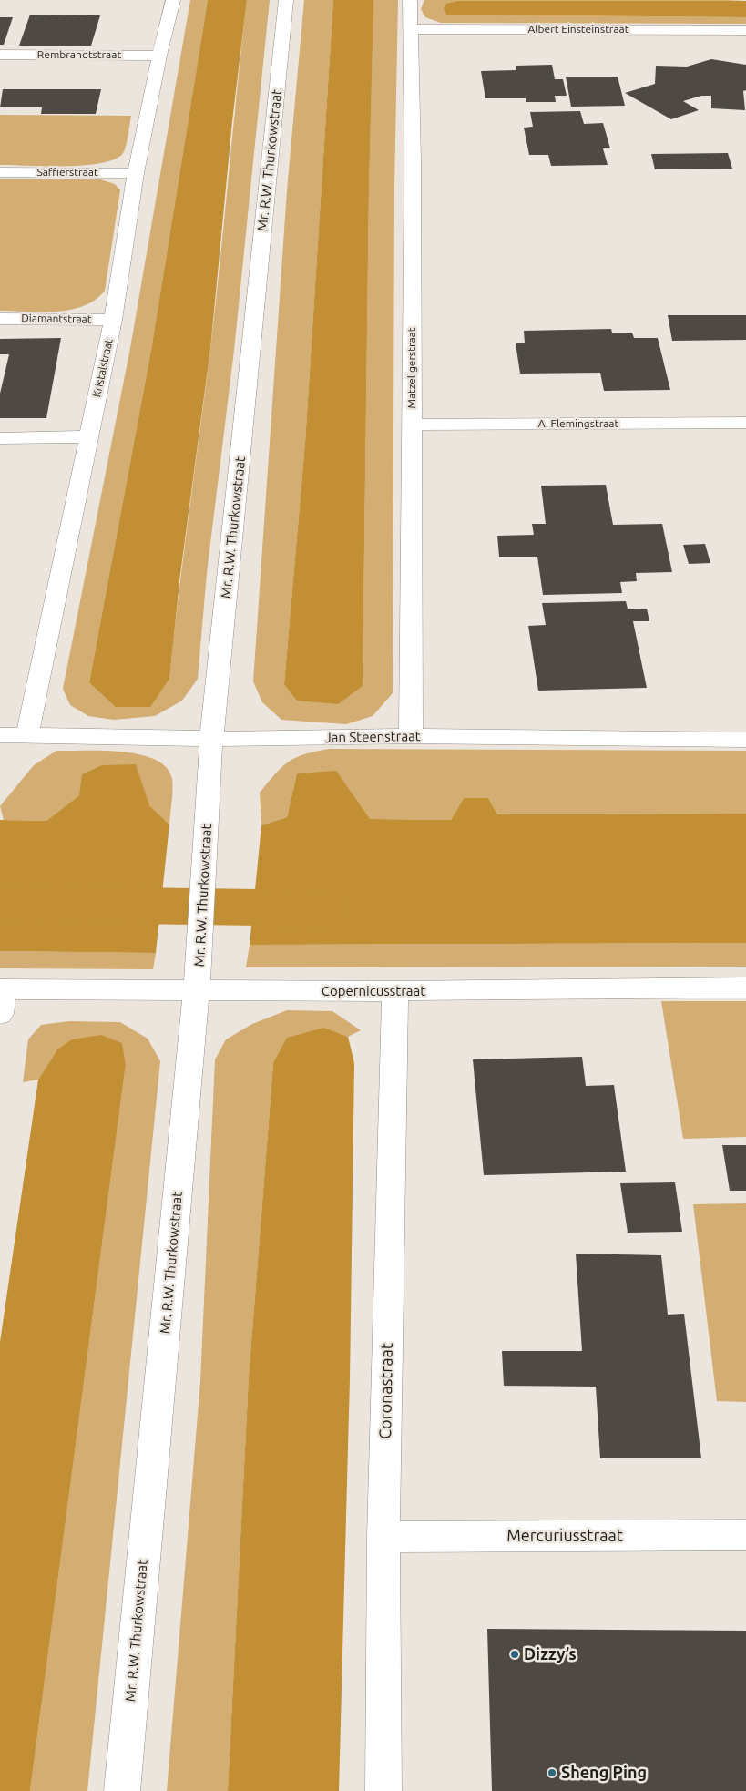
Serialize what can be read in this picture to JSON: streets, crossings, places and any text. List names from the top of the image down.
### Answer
{
  "streets": {
    "street": [
      "Albert Einsteinstraat",
      "Rembrandtstraat",
      "Mr. R.W. Thurkowstraat",
      "Saffierstraat",
      "Diamantstraat",
      "Kristalstraat",
      "Matzeligerstraat",
      "A. Flemingstraat",
      "Jan Steenstraat",
      "Copernicusstraat",
      "Coronastraat",
      "Mercuriusstraat"
    ]
  },
  "crossings": [
    ["Albert Einsteinstraat", "Matzeligerstraat"],
    ["Rembrandtstraat", "Kristalstraat"],
    ["Mr. R.W. Thurkowstraat", "Jan Steenstraat"],
    ["Mr. R.W. Thurkowstraat", "Copernicusstraat"],
    ["Saffierstraat", "Kristalstraat"],
    ["Diamantstraat", "Kristalstraat"],
    ["Kristalstraat", "Jan Steenstraat"],
    ["Matzeligerstraat", "A. Flemingstraat"],
    ["Matzeligerstraat", "Jan Steenstraat"],
    ["Copernicusstraat", "Coronastraat"],
    ["Coronastraat", "Mercuriusstraat"]
  ],
  "places": ["Dizzy’s", "Sheng Ping"]
}
